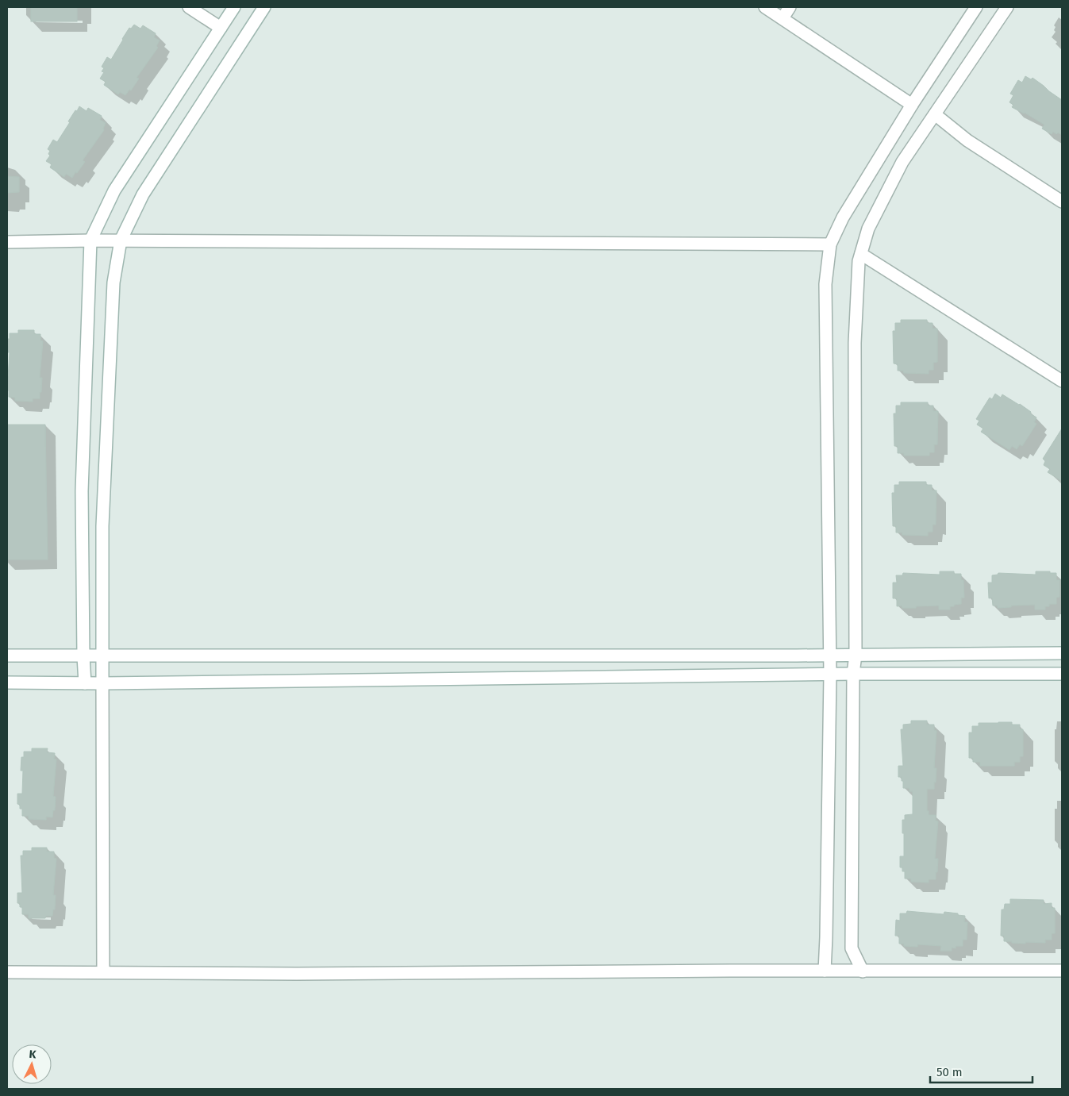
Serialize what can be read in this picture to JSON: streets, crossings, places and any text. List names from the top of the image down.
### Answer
{
  "scale_bar": "50 m",
  "north": "top"
}
